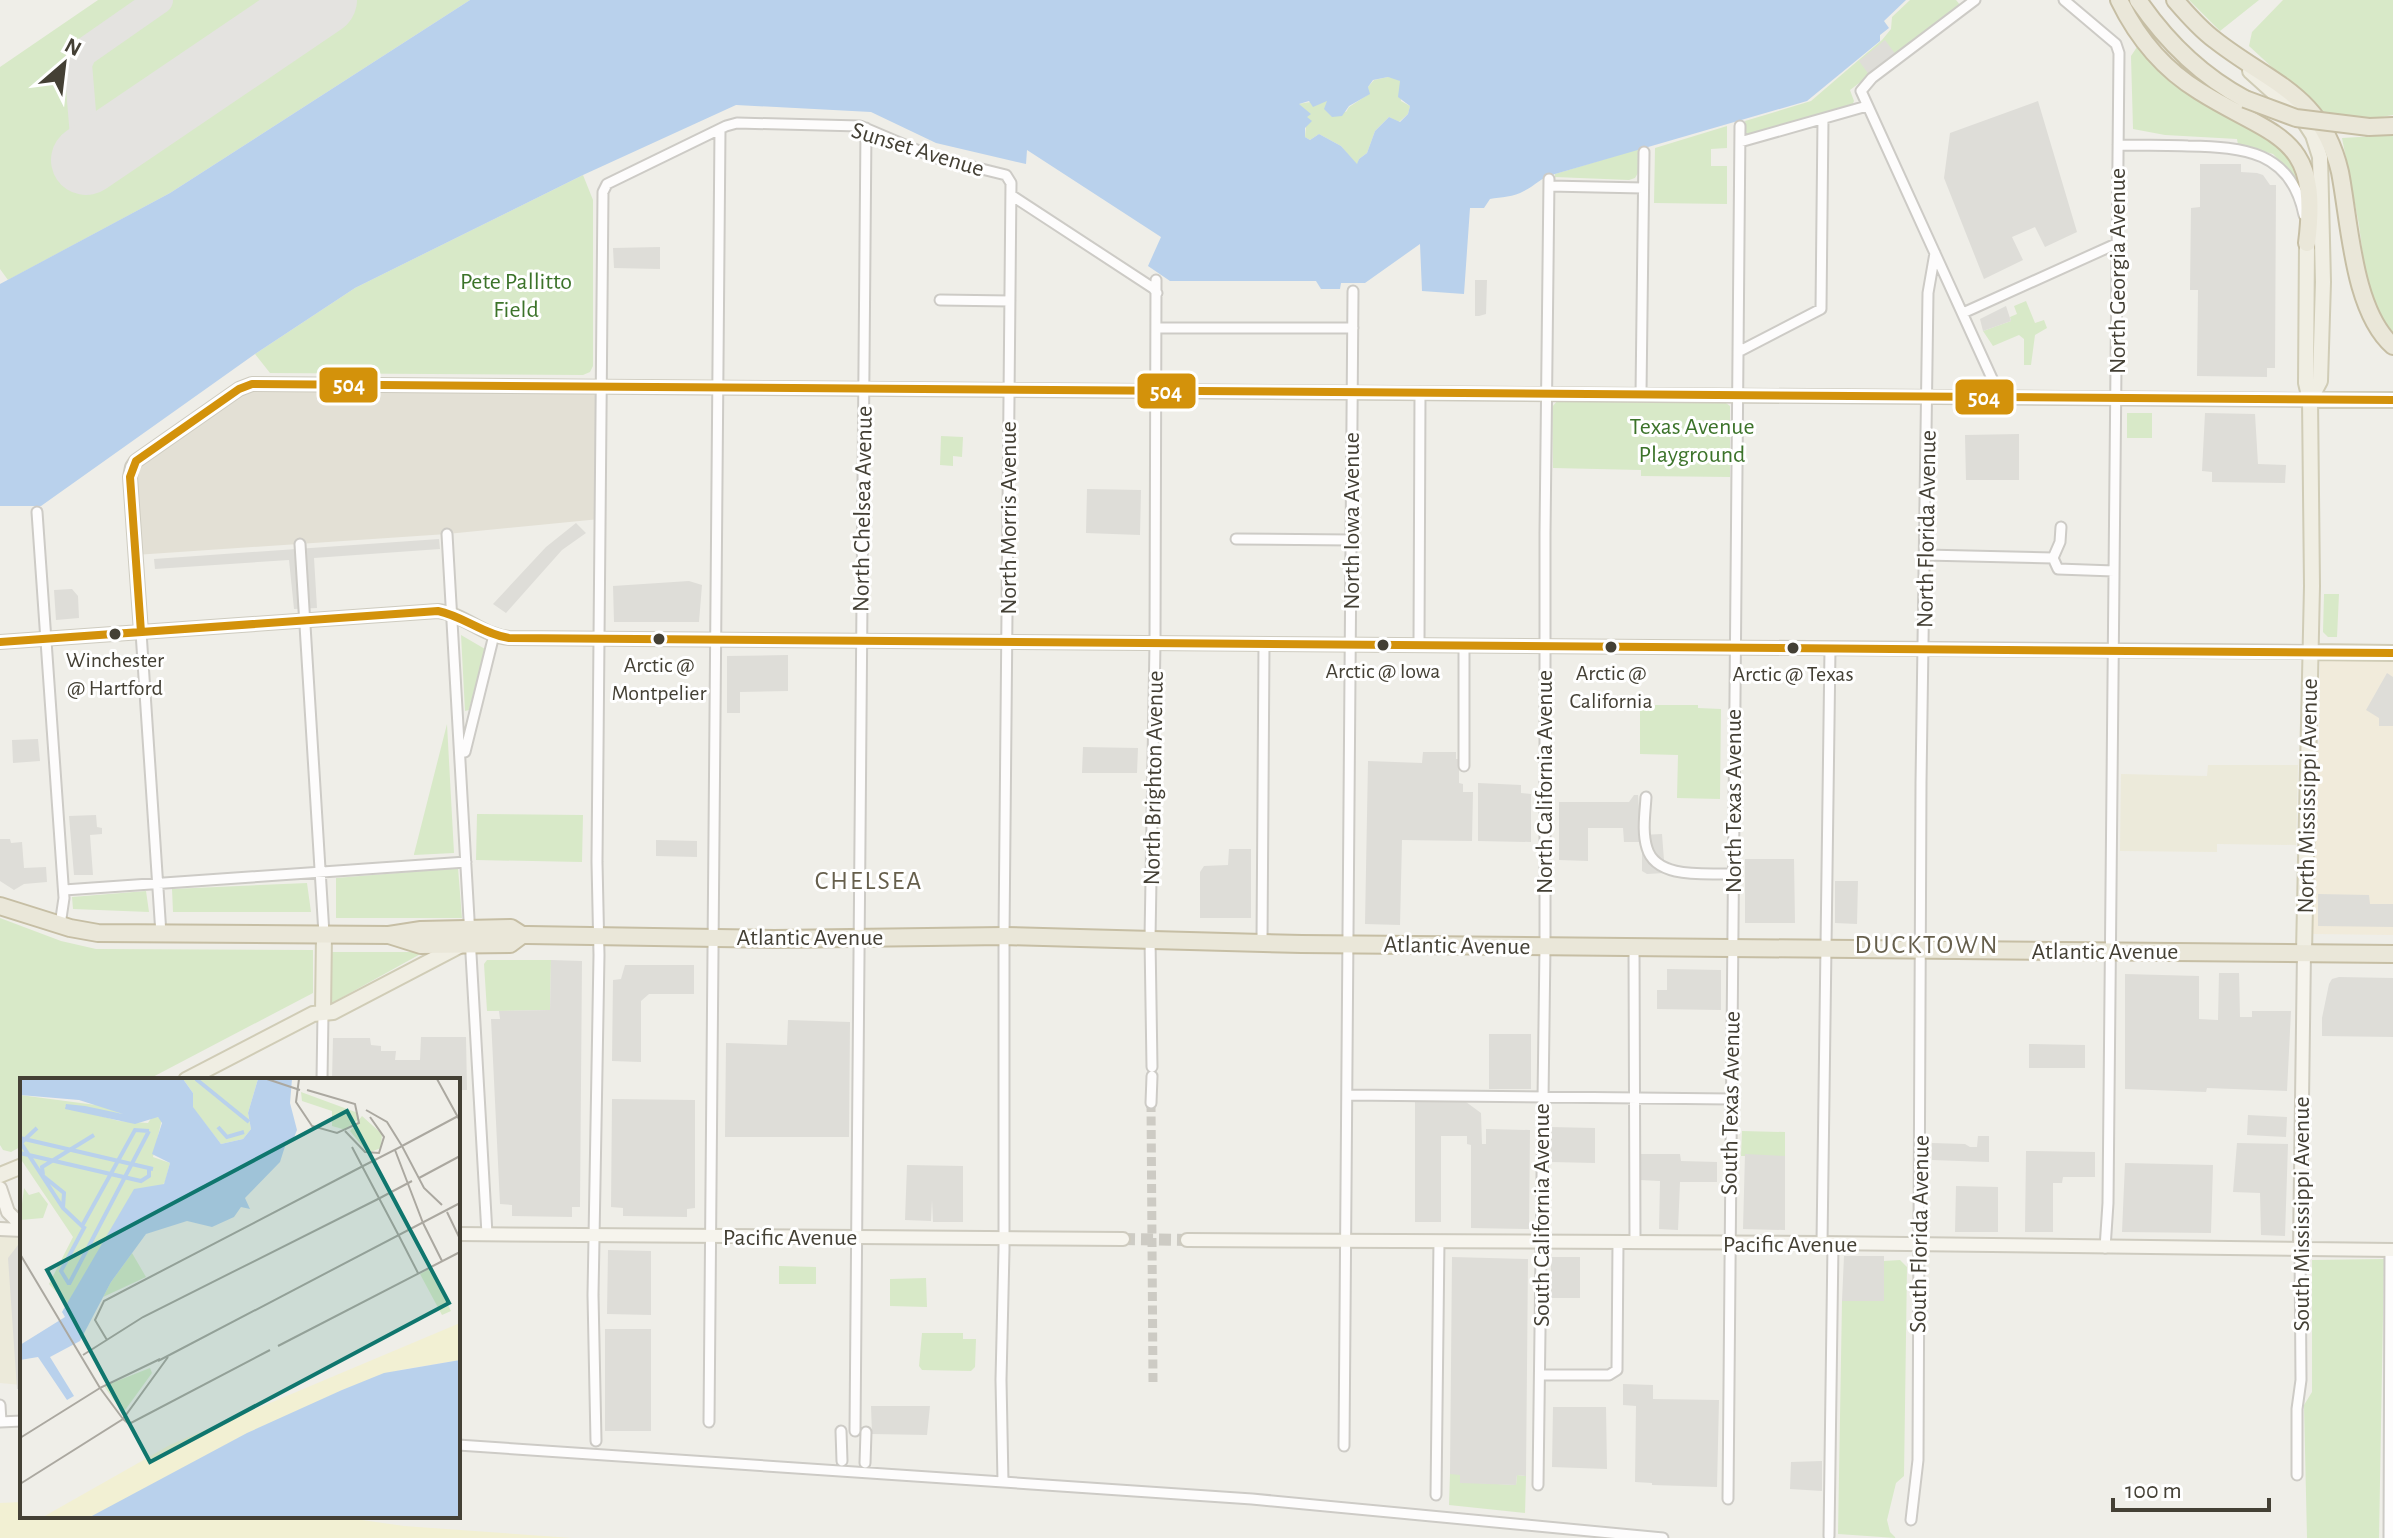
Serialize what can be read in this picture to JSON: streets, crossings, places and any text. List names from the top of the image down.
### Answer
{
  "streets": {
    "highway": ["Atlantic Avenue"],
    "main road": ["North Mississippi Avenue"],
    "street": [
      "Sunset Avenue",
      "North Georgia Avenue",
      "North Chelsea Avenue",
      "North Morris Avenue",
      "North Iowa Avenue",
      "North Florida Avenue",
      "North Brighton Avenue",
      "North California Avenue",
      "North Texas Avenue",
      "South Texas Avenue",
      "South Mississippi Avenue",
      "South California Avenue",
      "South Florida Avenue",
      "Pacific Avenue"
    ]
  },
  "crossings": [
    ["Sunset Avenue", "North Chelsea Avenue"],
    ["Sunset Avenue", "North Morris Avenue"],
    ["Sunset Avenue", "North Brighton Avenue"],
    ["North Georgia Avenue", "Atlantic Avenue"],
    ["North Georgia Avenue", "Pacific Avenue"],
    ["North Chelsea Avenue", "Atlantic Avenue"],
    ["North Chelsea Avenue", "Pacific Avenue"],
    ["North Morris Avenue", "Atlantic Avenue"],
    ["North Morris Avenue", "Pacific Avenue"],
    ["North Iowa Avenue", "Atlantic Avenue"],
    ["North Iowa Avenue", "Pacific Avenue"],
    ["North Florida Avenue", "Atlantic Avenue"],
    ["North Florida Avenue", "South Florida Avenue"],
    ["North Brighton Avenue", "Atlantic Avenue"],
    ["North California Avenue", "Atlantic Avenue"],
    ["North California Avenue", "South California Avenue"],
    ["North Mississippi Avenue", "Atlantic Avenue"],
    ["North Mississippi Avenue", "South Mississippi Avenue"],
    ["North Texas Avenue", "Atlantic Avenue"],
    ["North Texas Avenue", "South Texas Avenue"],
    ["Atlantic Avenue", "South Texas Avenue"],
    ["Atlantic Avenue", "South Mississippi Avenue"],
    ["Atlantic Avenue", "South California Avenue"],
    ["Atlantic Avenue", "South Florida Avenue"],
    ["South Texas Avenue", "Pacific Avenue"],
    ["South Mississippi Avenue", "Pacific Avenue"],
    ["South California Avenue", "Pacific Avenue"],
    ["South Florida Avenue", "Pacific Avenue"]
  ],
  "districts": ["CHELSEA", "DUCKTOWN"],
  "parks": ["Pete Pallitto Field", "Texas Avenue Playground"],
  "places": [
    "Winchester @ Hartford",
    "Arctic @ Montpelier",
    "Arctic @ Iowa",
    "Arctic @ California",
    "Arctic @ Texas"
  ],
  "lines": ["transit line 504"],
  "scale_bar": "100 m",
  "north": "top right"
}
